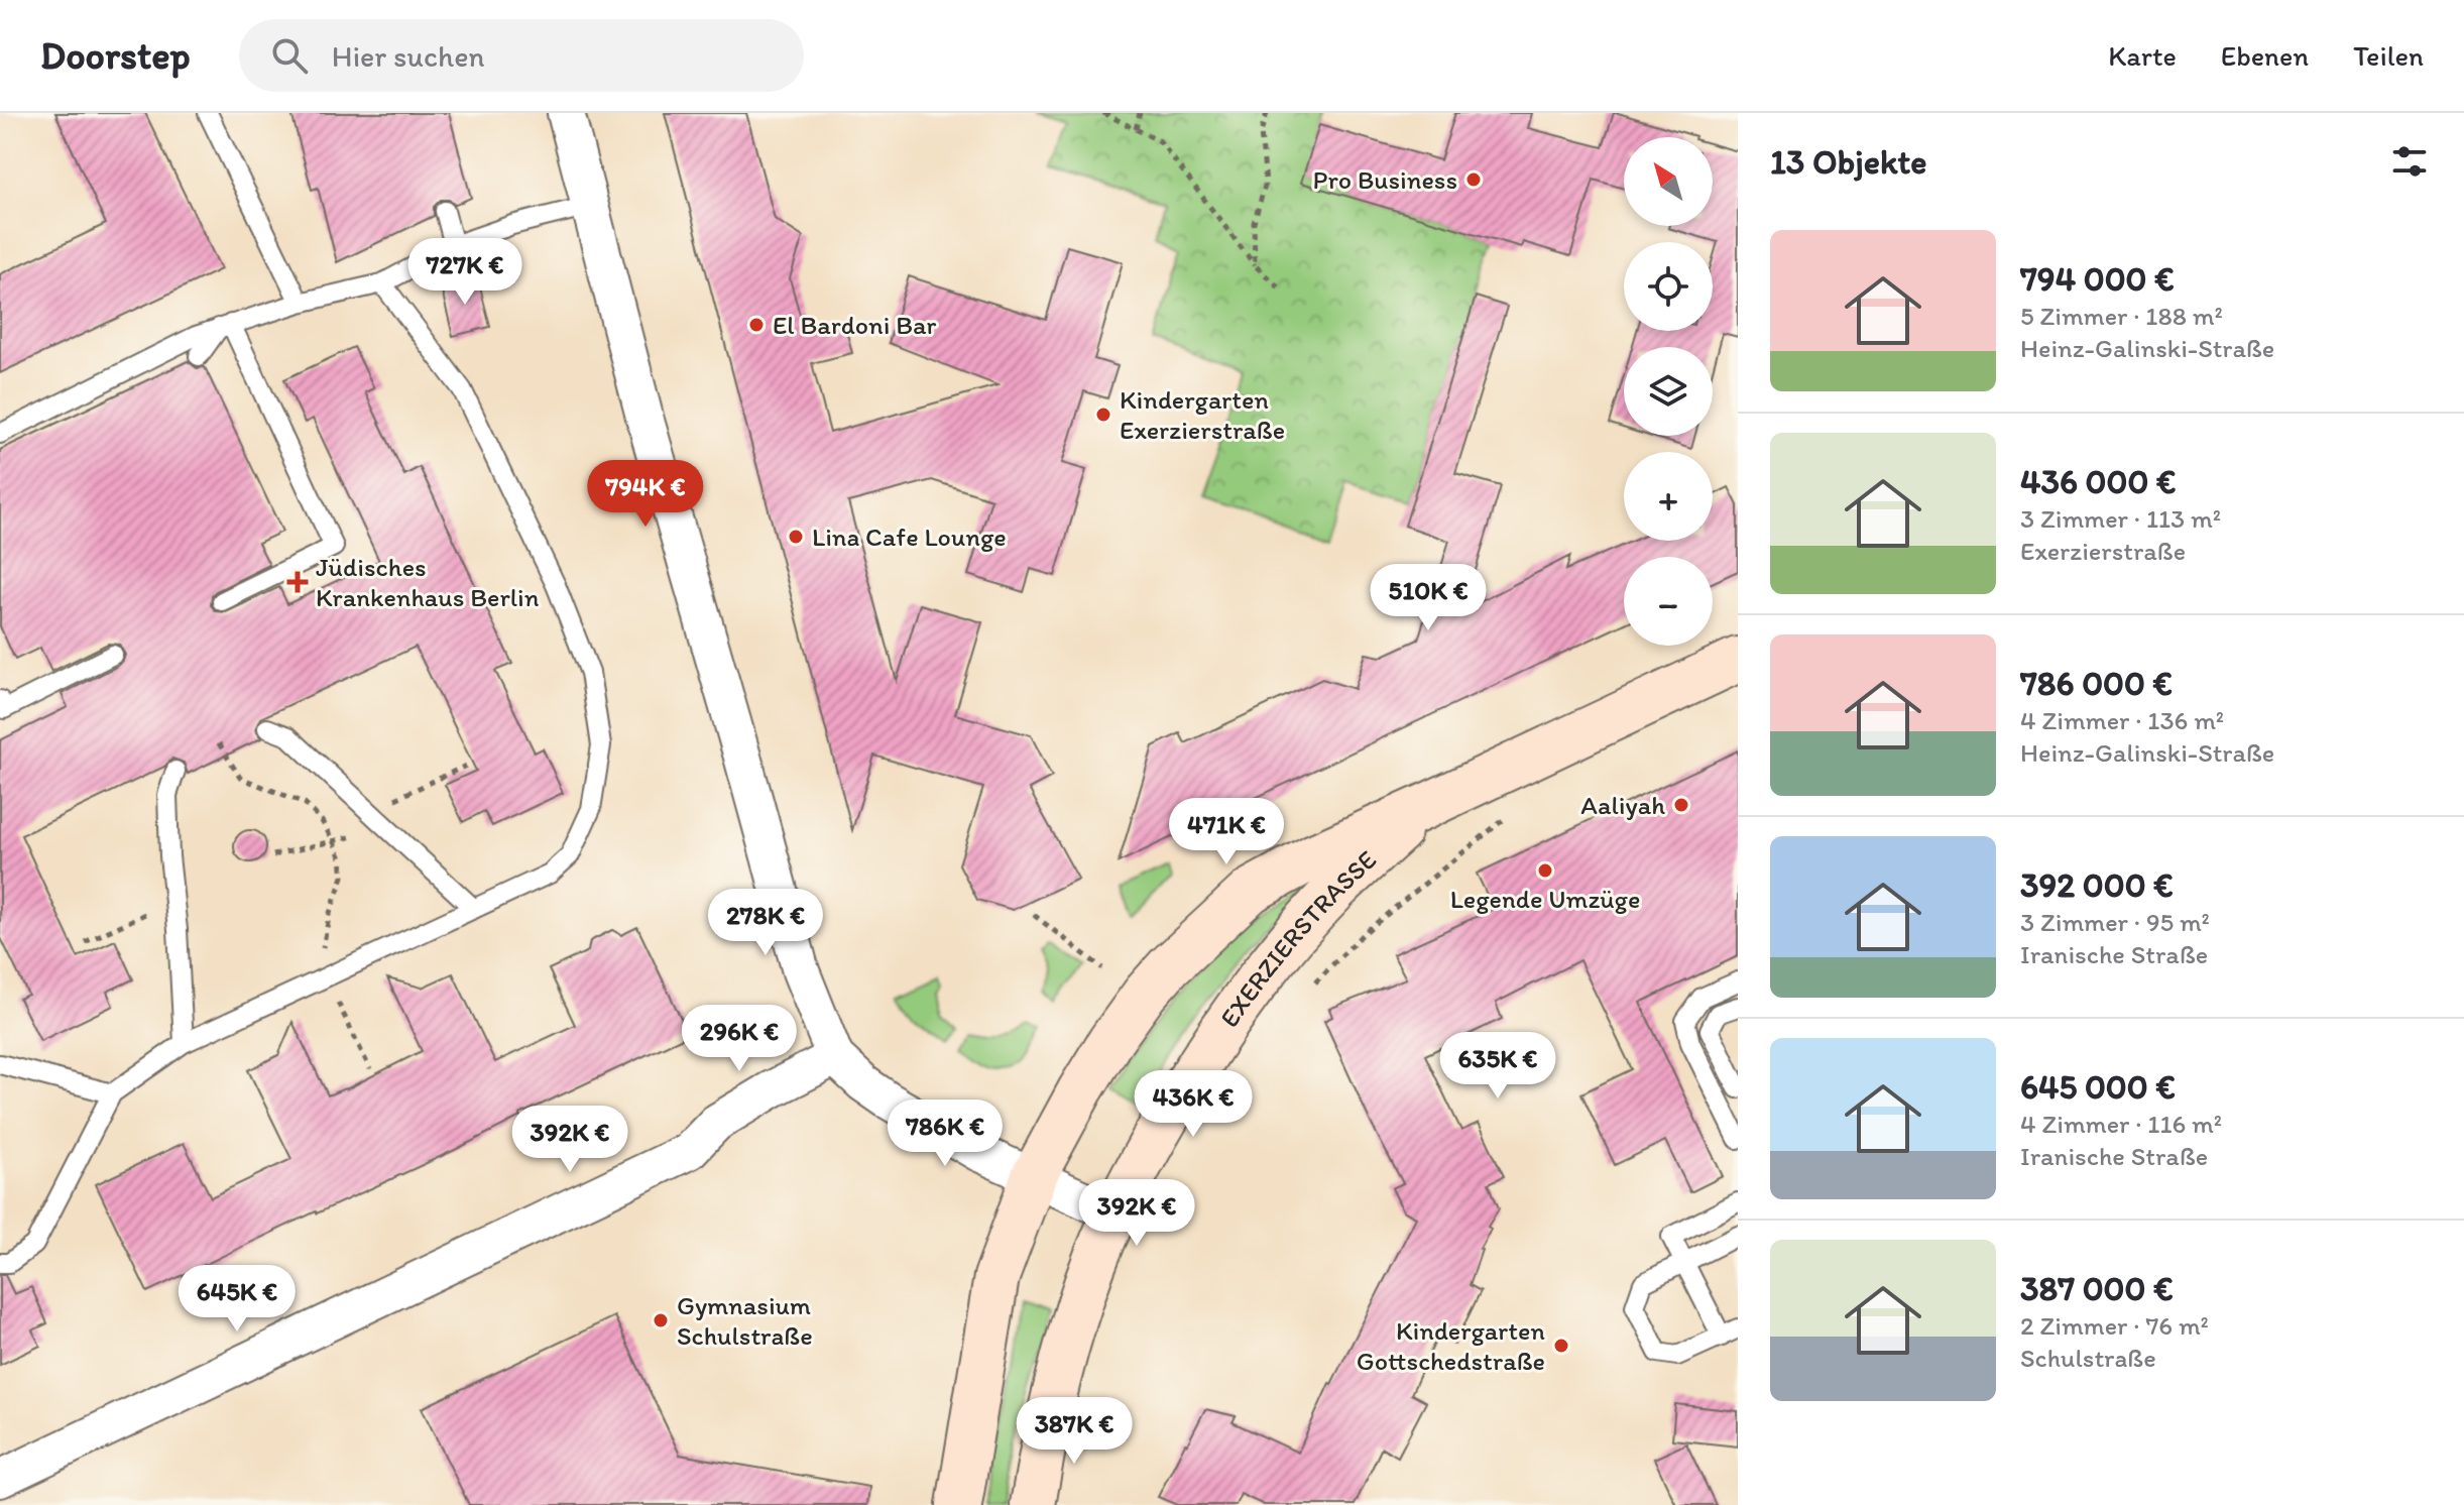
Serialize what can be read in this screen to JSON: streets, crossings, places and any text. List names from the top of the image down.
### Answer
{
  "streets": {
    "main road": ["EXERZIERSTRASSE"]
  },
  "places": {
    "other": [
      "Pro Business",
      "El Bardoni Bar",
      "Kindergarten Exerzierstraße",
      "Lina Cafe Lounge",
      "Aaliyah",
      "Legende Umzüge",
      "Gymnasium Schulstraße",
      "Kindergarten Gottschedstraße"
    ],
    "health": ["Jüdisches Krankenhaus Berlin"]
  },
  "north": "top left",
  "page": {
    "header": "Doorstep",
    "search": "Hier suchen",
    "nav": ["Karte", "Ebenen", "Teilen"],
    "heading": "13 Objekte",
    "map_buttons": ["+", "−"],
    "list": [
      {
        "name": "794 000 €",
        "note": "5 Zimmer · 188 m² · Heinz-Galinski-Straße"
      },
      {
        "name": "436 000 €",
        "note": "3 Zimmer · 113 m² · Exerzierstraße"
      },
      {
        "name": "786 000 €",
        "note": "4 Zimmer · 136 m² · Heinz-Galinski-Straße"
      },
      {
        "name": "392 000 €",
        "note": "3 Zimmer · 95 m² · Iranische Straße"
      },
      {
        "name": "645 000 €",
        "note": "4 Zimmer · 116 m² · Iranische Straße"
      },
      {
        "name": "387 000 €",
        "note": "2 Zimmer · 76 m² · Schulstraße"
      }
    ],
    "price": [
      "727K €",
      "794K €",
      "510K €",
      "471K €",
      "278K €",
      "296K €",
      "635K €",
      "436K €",
      "786K €",
      "392K €",
      "392K €",
      "645K €",
      "387K €"
    ]
  }
}
